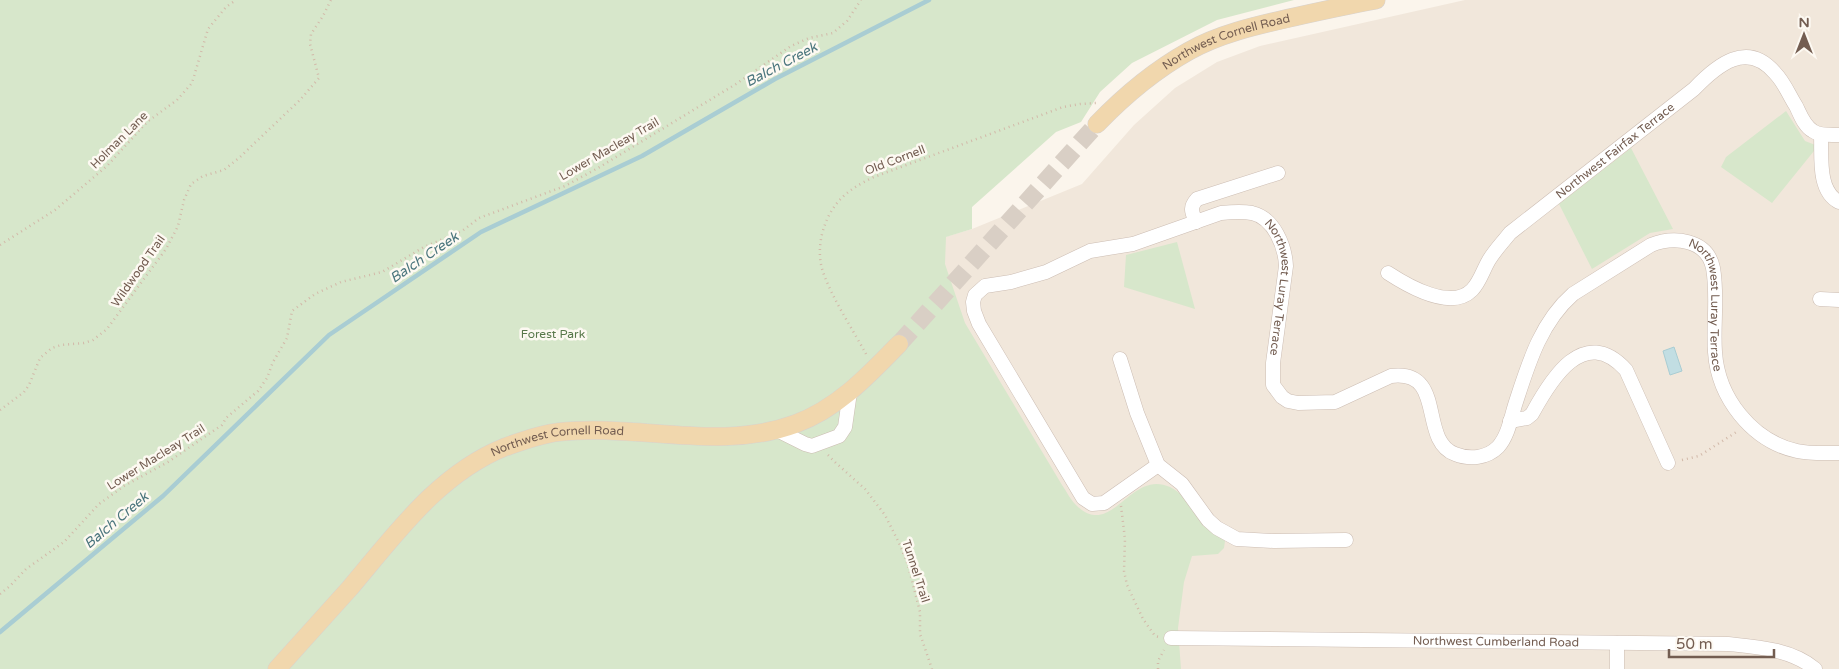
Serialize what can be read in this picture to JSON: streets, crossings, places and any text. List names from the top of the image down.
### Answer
{
  "streets": {
    "main road": ["Northwest Cornell Road"],
    "street": ["Northwest Fairfax Terrace", "Northwest Luray Terrace", "Northwest Cumberland Road"],
    "path": [
      "Holman Lane",
      "Lower Macleay Trail",
      "Old Cornell",
      "Wildwood Trail",
      "Tunnel Trail"
    ]
  },
  "crossings": [
    ["Northwest Cornell Road", "Old Cornell"]
  ],
  "water": ["Balch Creek"],
  "parks": ["Forest Park"],
  "scale_bar": "50 m",
  "north": "top"
}
